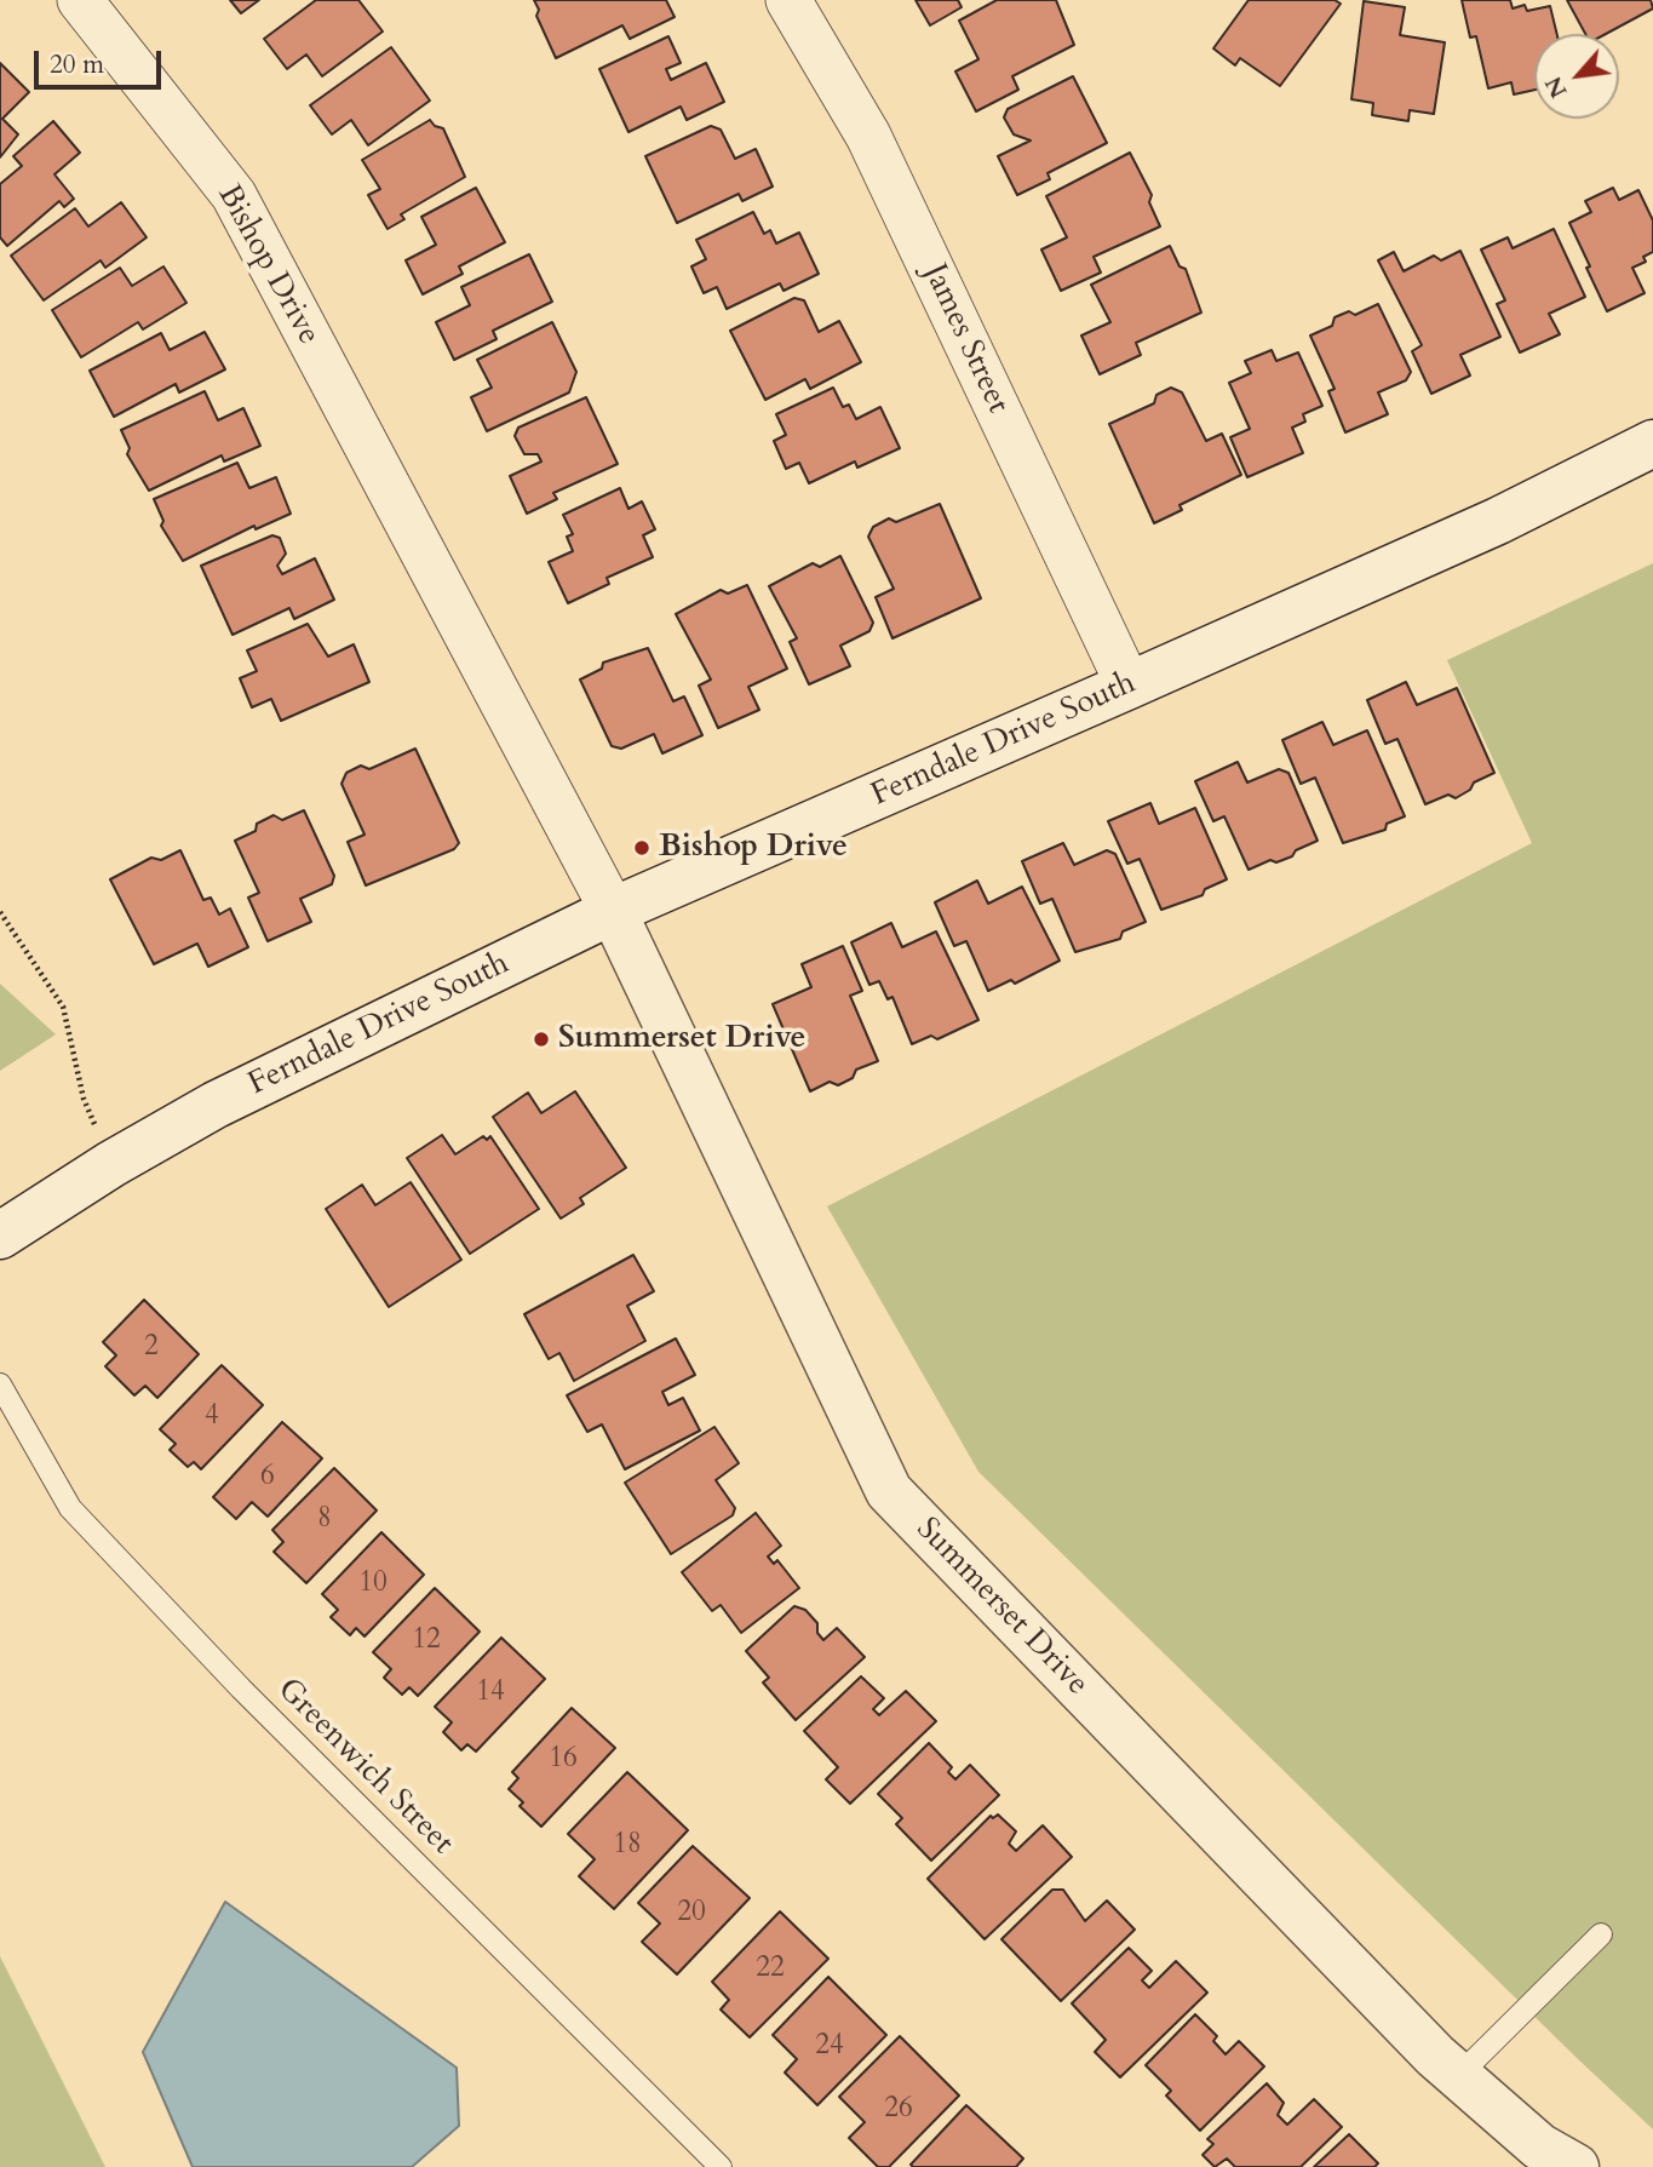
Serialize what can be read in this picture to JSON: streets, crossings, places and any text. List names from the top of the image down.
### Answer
{
  "streets": {
    "main road": ["Ferndale Drive South", "Summerset Drive"],
    "street": ["Bishop Drive", "James Street"],
    "lane": ["Greenwich Street"]
  },
  "crossings": [
    ["Bishop Drive", "Ferndale Drive South"],
    ["Bishop Drive", "Summerset Drive"],
    ["James Street", "Ferndale Drive South"],
    ["Ferndale Drive South", "Summerset Drive"]
  ],
  "places": ["Bishop Drive", "Summerset Drive"],
  "house_numbers": [
    "2",
    "4",
    "6",
    "8",
    "10",
    "12",
    "14",
    "16",
    "18",
    "20",
    "22",
    "24",
    "26"
  ],
  "scale_bar": "20 m",
  "north": "bottom left"
}
